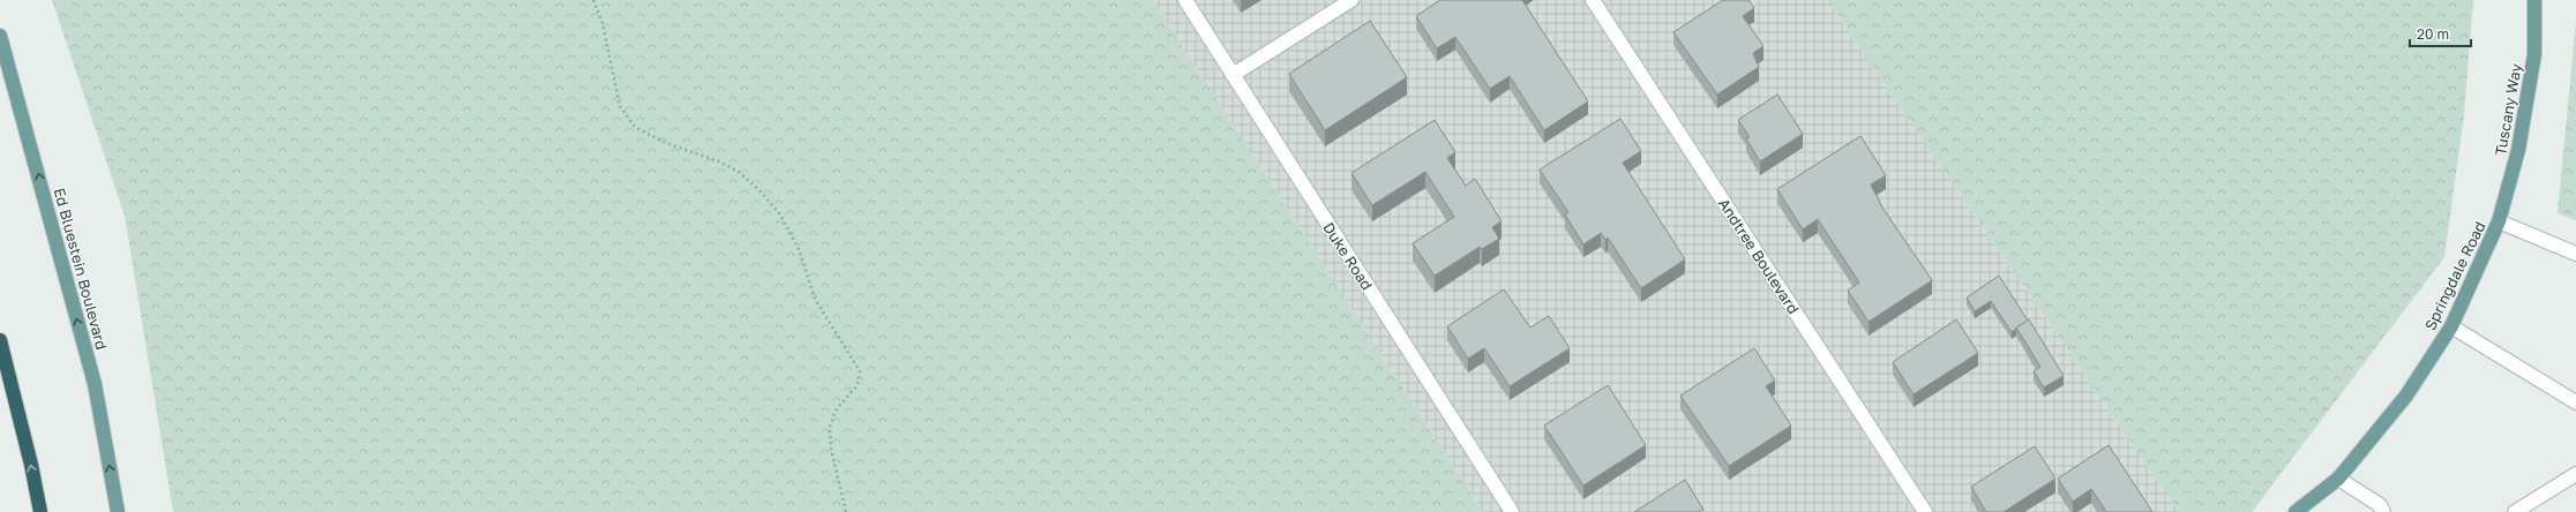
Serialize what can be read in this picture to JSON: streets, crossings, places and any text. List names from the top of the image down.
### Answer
{
  "streets": {
    "main road": ["Tuscany Way", "Ed Bluestein Boulevard", "Springdale Road"],
    "street": ["Duke Road", "Andtree Boulevard"]
  },
  "crossings": [
    ["Tuscany Way", "Springdale Road"]
  ],
  "one_way": ["Ed Bluestein Boulevard"],
  "scale_bar": "20 m"
}
